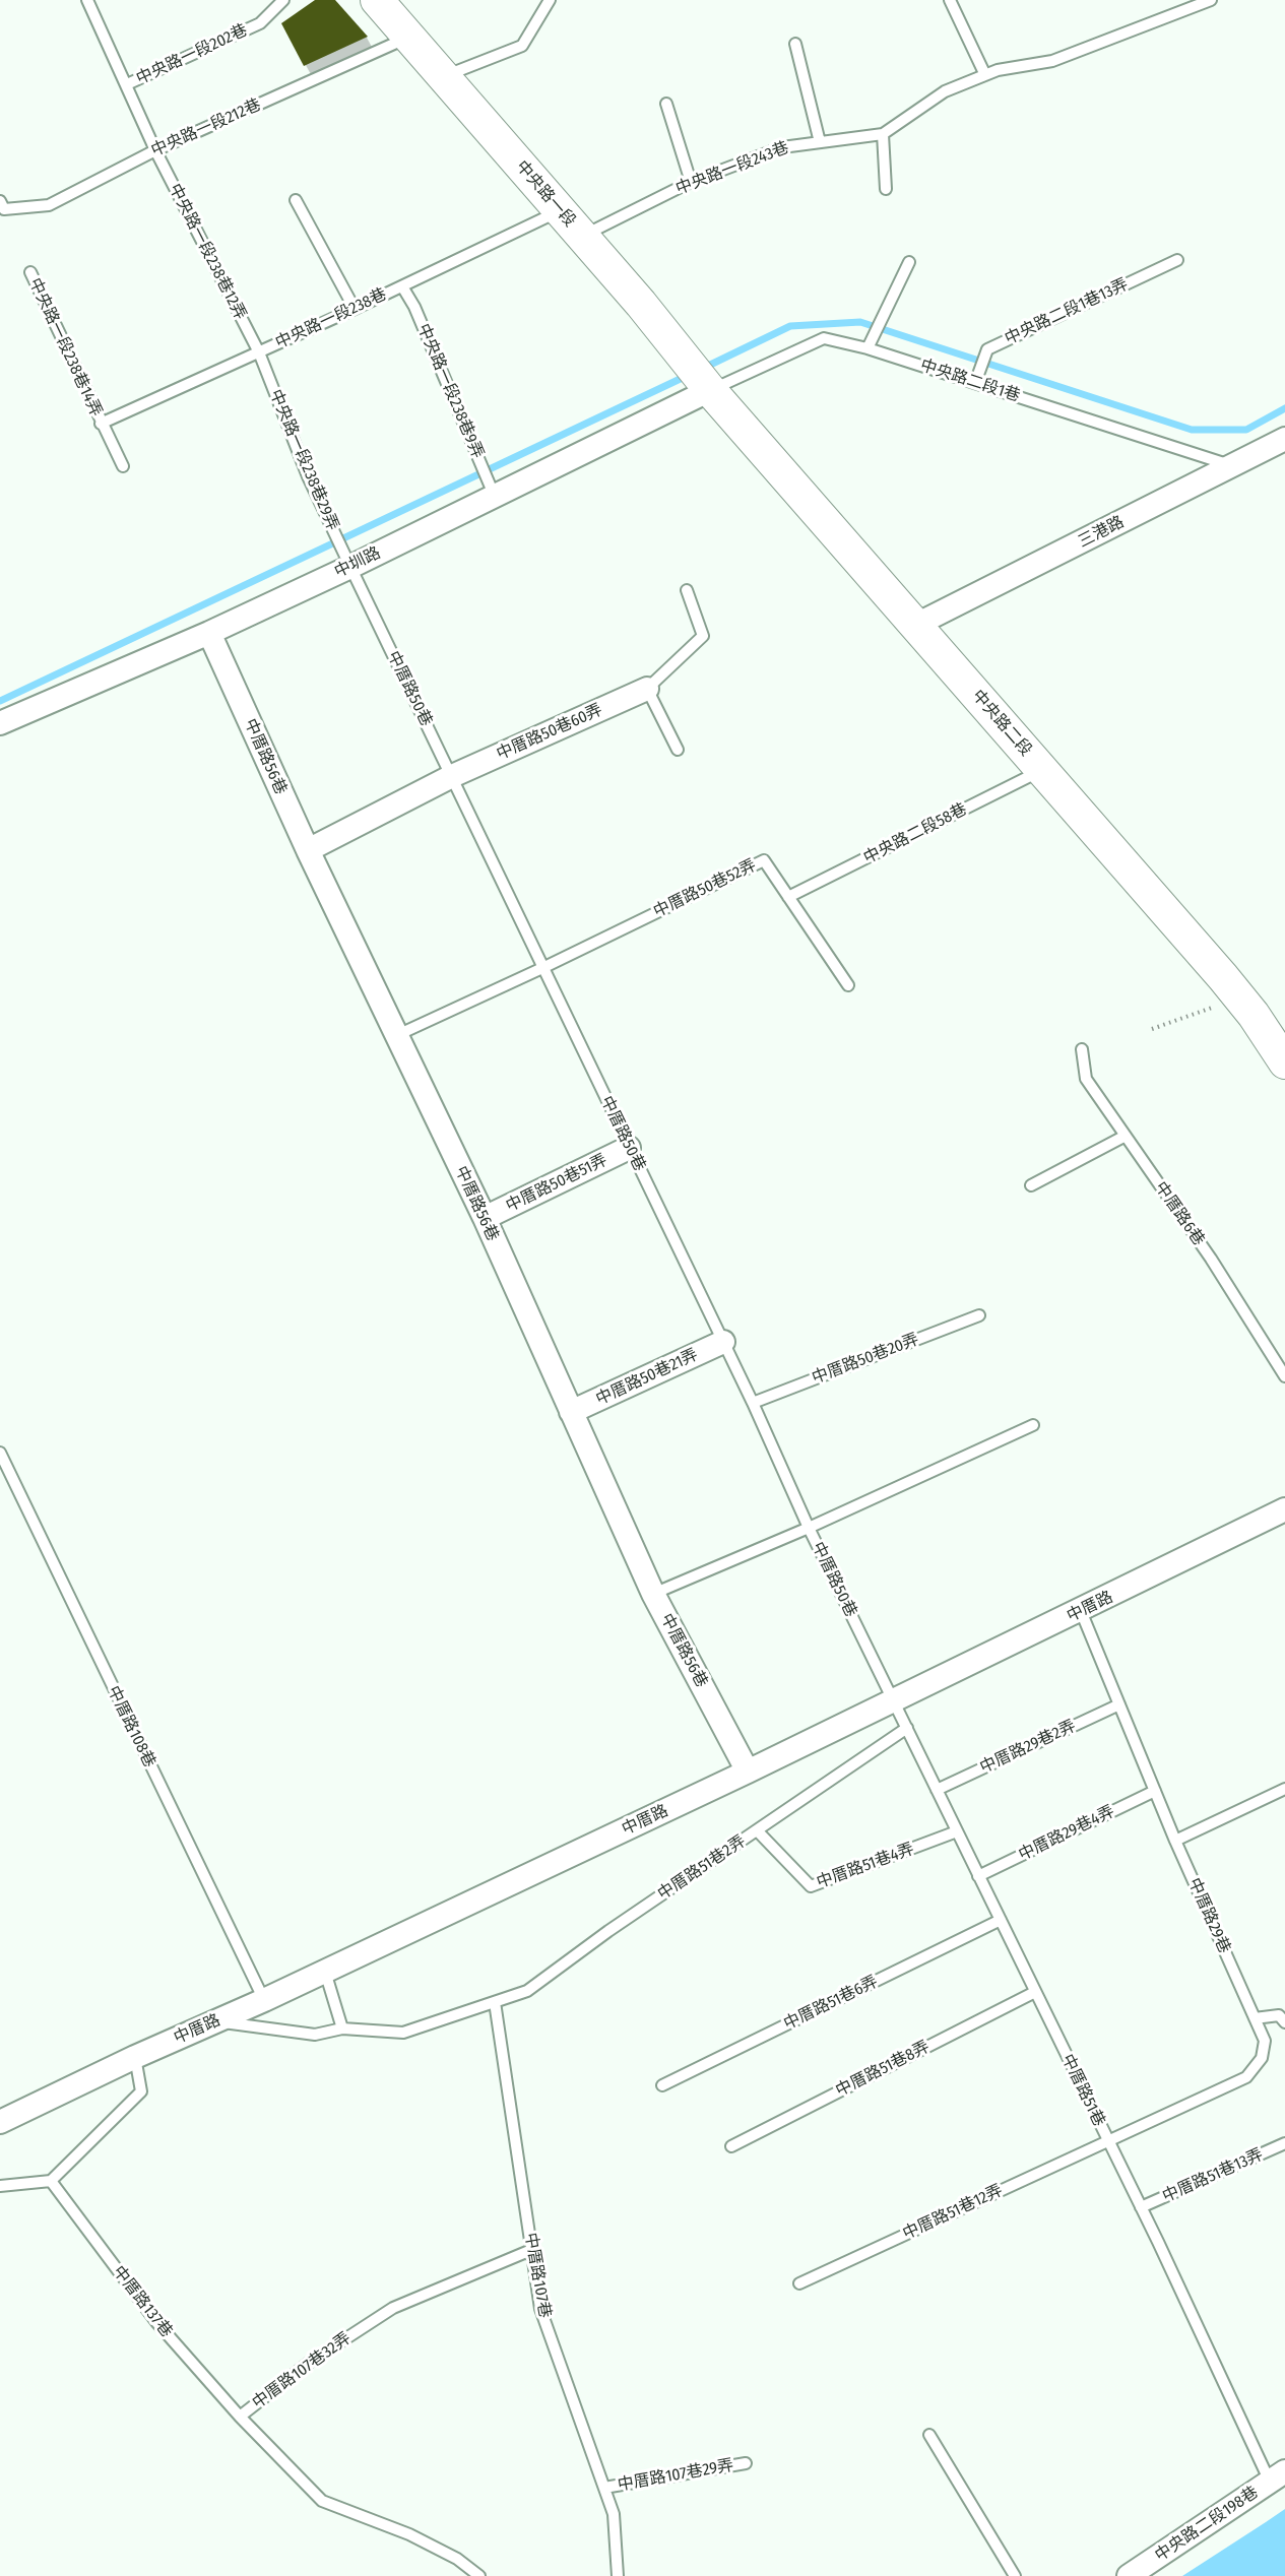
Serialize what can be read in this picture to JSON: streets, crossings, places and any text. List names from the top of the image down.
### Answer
{
  "streets": {
    "street": [
      "中央路一段",
      "三港路",
      "中圳路",
      "中央路二段",
      "中厝路50巷60弄",
      "中厝路56巷",
      "中厝路50巷51弄",
      "中厝路50巷21弄",
      "中厝路",
      "中央路二段198巷"
    ],
    "lane": [
      "中央路一段202巷",
      "中央路一段212巷",
      "中央路一段243巷",
      "中央路一段238巷12弄",
      "中央路二段1巷13弄",
      "中央路一段238巷",
      "中央路一段238巷14弄",
      "中央路二段1巷",
      "中央路一段238巷9弄",
      "中央路一段238巷29弄",
      "中厝路50巷",
      "中央路二段58巷",
      "中厝路50巷52弄",
      "中厝路6巷",
      "中厝路50巷20弄",
      "中厝路108巷",
      "中厝路29巷2弄",
      "中厝路29巷4弄",
      "中厝路51巷4弄",
      "中厝路51巷2弄",
      "中厝路29巷",
      "中厝路51巷6弄",
      "中厝路51巷8弄",
      "中厝路51巷",
      "中厝路51巷13弄",
      "中厝路51巷12弄",
      "中厝路107巷",
      "中厝路137巷",
      "中厝路107巷32弄",
      "中厝路107巷29弄"
    ]
  },
  "crossings": [
    ["中央路一段202巷", "中央路一段238巷12弄"],
    ["中央路一段212巷", "中央路一段"],
    ["中央路一段212巷", "中央路一段238巷12弄"],
    ["中央路一段243巷", "中央路一段"],
    ["中央路一段", "中央路一段238巷"],
    ["中央路一段", "中央路二段1巷"],
    ["中央路一段", "中圳路"],
    ["中央路一段", "中央路二段"],
    ["中央路一段238巷12弄", "中央路一段238巷"],
    ["中央路一段238巷12弄", "中央路一段238巷29弄"],
    ["中央路二段1巷13弄", "中央路二段1巷"],
    ["中央路一段238巷", "中央路一段238巷14弄"],
    ["中央路一段238巷", "中央路一段238巷9弄"],
    ["中央路一段238巷", "中央路一段238巷29弄"],
    ["中央路二段1巷", "三港路"],
    ["中央路二段1巷", "中圳路"],
    ["中央路二段1巷", "中央路二段"],
    ["中央路一段238巷9弄", "中圳路"],
    ["中央路一段238巷29弄", "中圳路"],
    ["中央路一段238巷29弄", "中厝路50巷"],
    ["三港路", "中央路二段"],
    ["中圳路", "中厝路50巷"],
    ["中圳路", "中央路二段"],
    ["中圳路", "中厝路56巷"],
    ["中厝路50巷", "中厝路50巷60弄"],
    ["中厝路50巷", "中厝路50巷52弄"],
    ["中厝路50巷", "中厝路50巷51弄"],
    ["中厝路50巷", "中厝路50巷20弄"],
    ["中厝路50巷", "中厝路50巷21弄"],
    ["中厝路50巷", "中厝路"],
    ["中厝路50巷", "中厝路51巷"],
    ["中央路二段", "中央路二段58巷"],
    ["中厝路50巷60弄", "中厝路56巷"],
    ["中厝路56巷", "中厝路50巷51弄"],
    ["中厝路56巷", "中厝路50巷21弄"],
    ["中厝路56巷", "中厝路"],
    ["中央路二段58巷", "中厝路50巷52弄"],
    ["中厝路", "中厝路108巷"],
    ["中厝路", "中厝路51巷2弄"],
    ["中厝路", "中厝路29巷"],
    ["中厝路", "中厝路51巷"],
    ["中厝路29巷2弄", "中厝路29巷"],
    ["中厝路29巷2弄", "中厝路51巷"],
    ["中厝路29巷4弄", "中厝路29巷"],
    ["中厝路29巷4弄", "中厝路51巷"],
    ["中厝路51巷4弄", "中厝路51巷2弄"],
    ["中厝路51巷4弄", "中厝路51巷"],
    ["中厝路51巷2弄", "中厝路51巷"],
    ["中厝路51巷2弄", "中厝路107巷"],
    ["中厝路29巷", "中厝路51巷"],
    ["中厝路29巷", "中厝路51巷12弄"],
    ["中厝路51巷6弄", "中厝路51巷"],
    ["中厝路51巷8弄", "中厝路51巷"],
    ["中厝路51巷", "中厝路51巷13弄"],
    ["中厝路51巷", "中厝路51巷12弄"],
    ["中厝路51巷", "中央路二段198巷"],
    ["中厝路107巷", "中厝路107巷32弄"],
    ["中厝路107巷", "中厝路107巷29弄"],
    ["中厝路137巷", "中厝路107巷32弄"]
  ]
}
